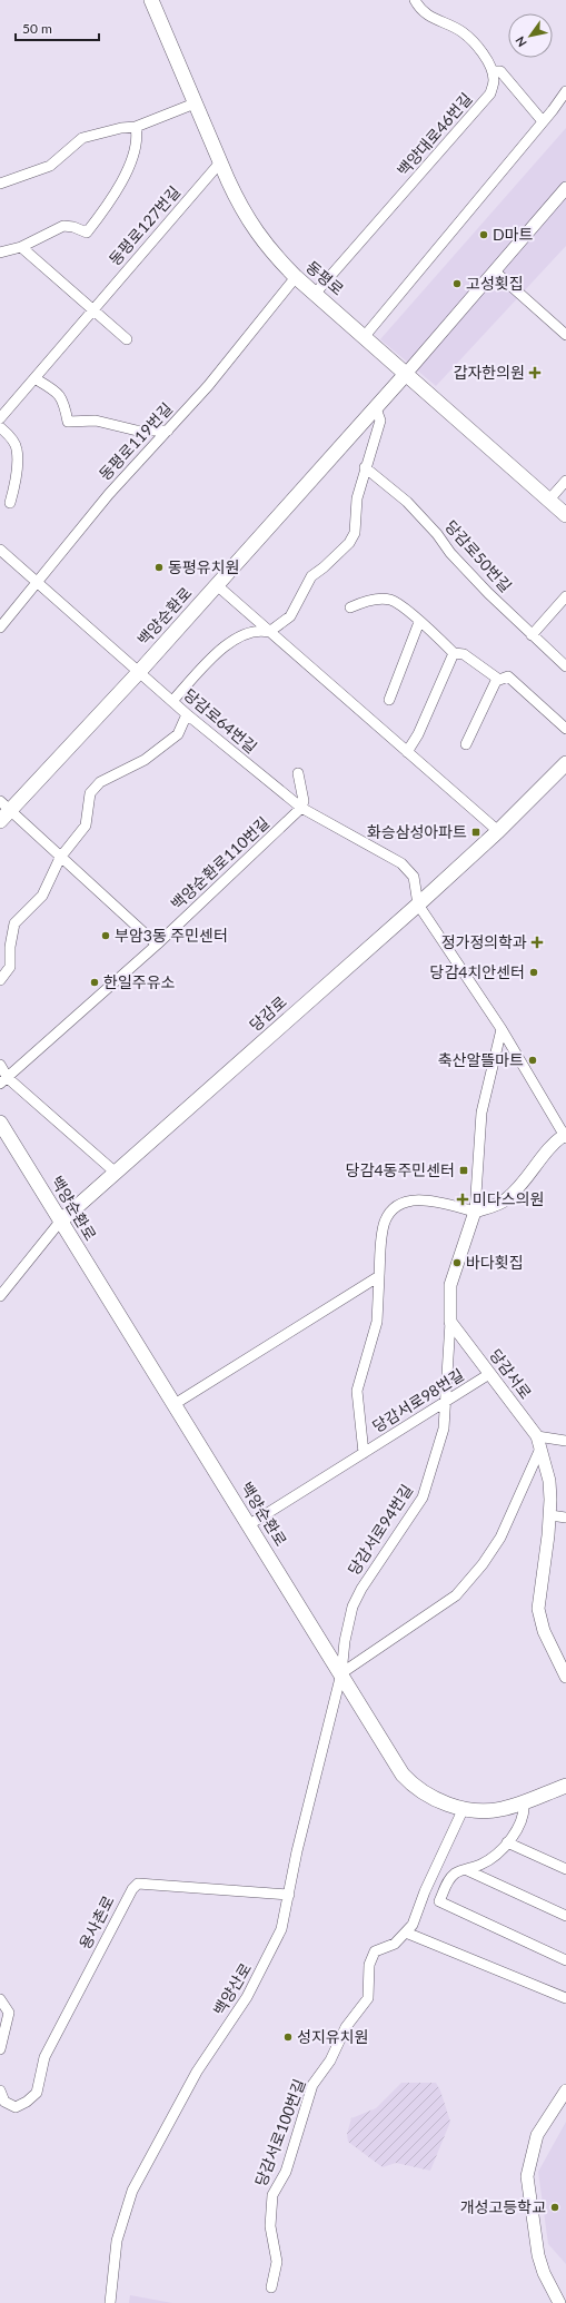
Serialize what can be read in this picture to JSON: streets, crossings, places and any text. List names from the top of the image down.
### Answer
{
  "streets": {
    "main road": ["동평로", "백양순환로", "당감로"],
    "street": [
      "백양대로46번길",
      "동평로127번길",
      "동평로119번길",
      "당감로50번길",
      "당감로64번길",
      "백양순환로110번길",
      "당감서로",
      "당감서로98번길",
      "당감서로94번길",
      "용사촌로",
      "백양산로",
      "당감서로100번길"
    ]
  },
  "crossings": [
    ["백양대로46번길", "동평로"],
    ["동평로127번길", "동평로"],
    ["동평로", "동평로119번길"],
    ["동평로", "백양순환로"],
    ["동평로119번길", "당감로64번길"],
    ["백양순환로", "당감로64번길"],
    ["백양순환로", "당감로"],
    ["백양순환로", "당감서로98번길"],
    ["백양순환로", "당감서로94번길"],
    ["백양순환로", "백양산로"],
    ["당감로64번길", "백양순환로110번길"],
    ["당감로64번길", "당감로"],
    ["당감서로", "당감서로98번길"],
    ["당감서로", "당감서로94번길"],
    ["당감서로98번길", "당감서로94번길"],
    ["당감서로94번길", "백양산로"],
    ["용사촌로", "백양산로"]
  ],
  "places": {
    "other": [
      "D마트",
      "고성횟집",
      "동평유치원",
      "부암3동 주민센터",
      "당감4치안센터",
      "한일주유소",
      "축산알뜰마트",
      "바다횟집",
      "성지유치원",
      "개성고등학교"
    ],
    "health": ["갑자한의원", "정가정의학과", "미다스의원"],
    "transit": ["화승삼성아파트", "당감4동주민센터"]
  },
  "scale_bar": "50 m",
  "north": "bottom left"
}
